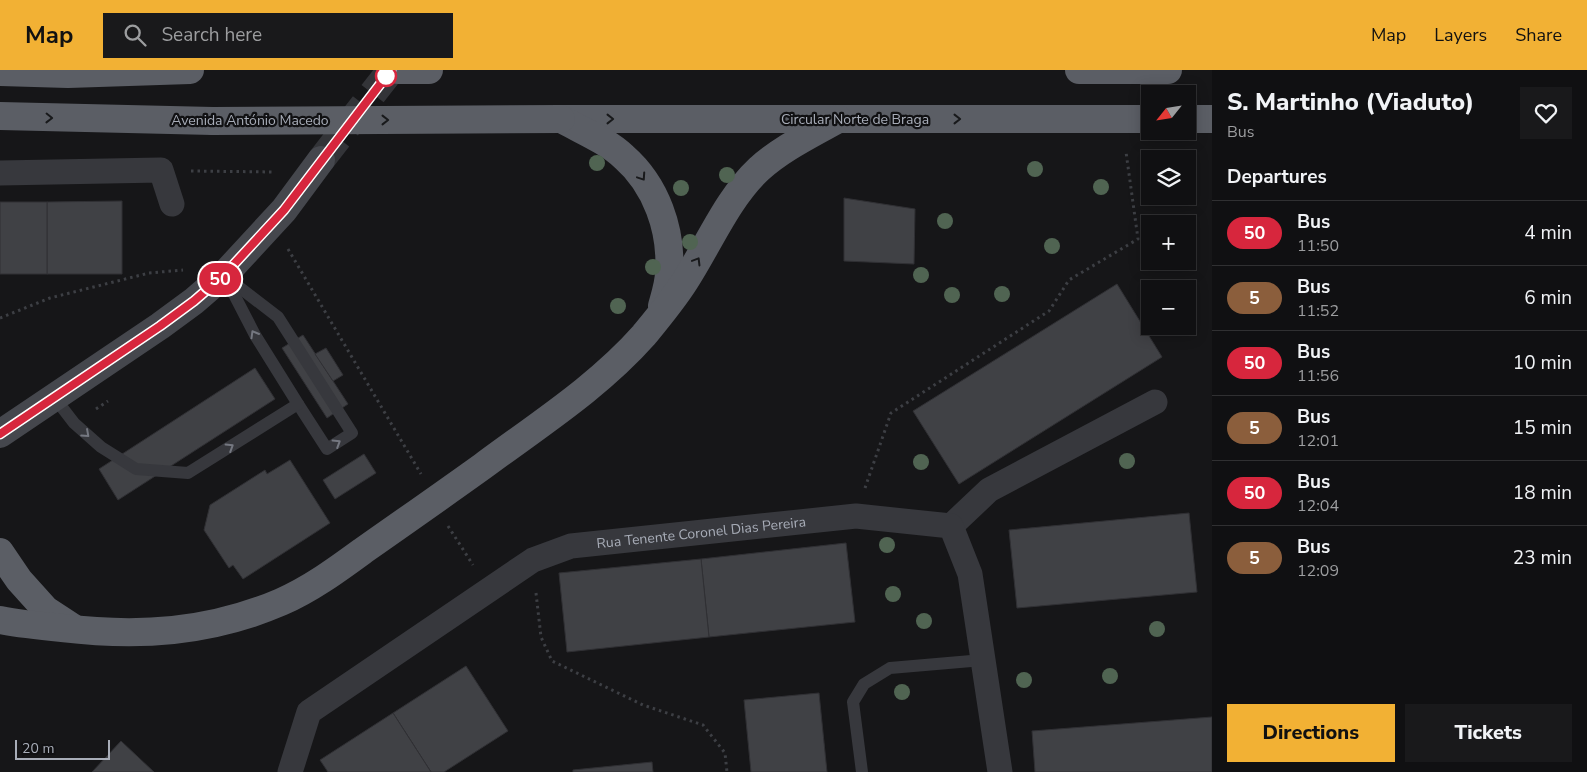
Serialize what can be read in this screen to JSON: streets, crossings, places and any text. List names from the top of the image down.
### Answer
{
  "streets": {
    "highway": ["Circular Norte de Braga", "Avenida António Macedo"],
    "street": ["Rua Tenente Coronel Dias Pereira"]
  },
  "crossings": [
    ["Circular Norte de Braga", "Avenida António Macedo"]
  ],
  "one_way": ["Circular Norte de Braga"],
  "lines": ["bus line 50"],
  "scale_bar": "20 m",
  "north": "bottom left",
  "page": {
    "header": "Map",
    "search": "Search here",
    "nav": ["Map", "Layers", "Share"],
    "on_map": "50",
    "heading": [
      ["S. Martinho (Viaduto)", "Bus"],
      "Departures"
    ],
    "map_buttons": ["+", "−"],
    "list": [
      {
        "mark": "50",
        "name": "Bus",
        "note": "11:50",
        "value": "4 min"
      },
      {
        "mark": "5",
        "name": "Bus",
        "note": "11:52",
        "value": "6 min"
      },
      {
        "mark": "50",
        "name": "Bus",
        "note": "11:56",
        "value": "10 min"
      },
      {
        "mark": "5",
        "name": "Bus",
        "note": "12:01",
        "value": "15 min"
      },
      {
        "mark": "50",
        "name": "Bus",
        "note": "12:04",
        "value": "18 min"
      },
      {
        "mark": "5",
        "name": "Bus",
        "note": "12:09",
        "value": "23 min"
      }
    ],
    "buttons": ["Directions", "Tickets"],
    "scale": "20 m"
  }
}
